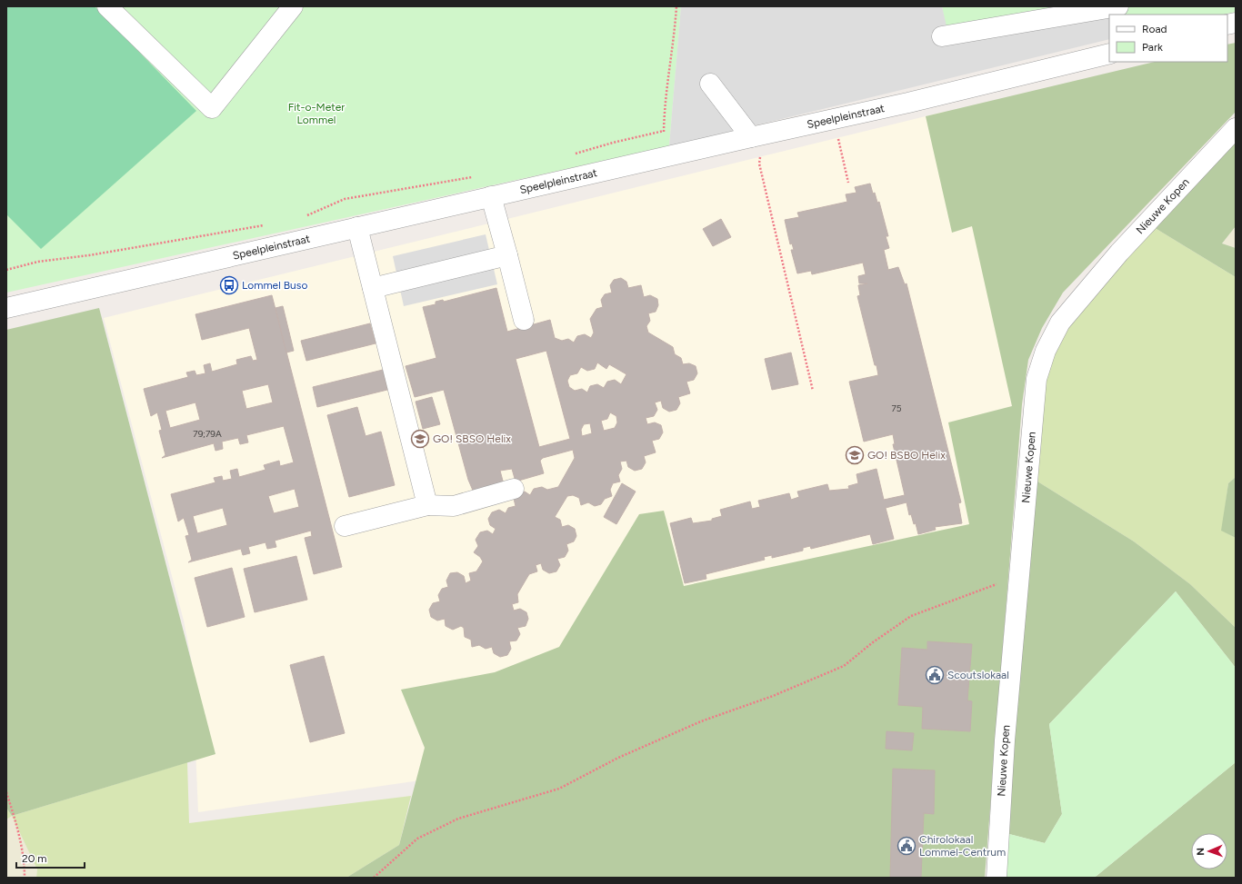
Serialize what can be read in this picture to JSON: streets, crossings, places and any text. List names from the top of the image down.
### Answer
{
  "streets": {
    "street": ["Speelpleinstraat", "Nieuwe Kopen"]
  },
  "parks": ["Fit-o-Meter Lommel"],
  "places": {
    "bus stop": ["Lommel Buso"],
    "school or university": ["GO! SBSO Helix", "GO! BSBO Helix"],
    "public building": ["Scoutslokaal", "Chirolokaal Lommel-Centrum"]
  },
  "house_numbers": ["75", "79;79A"],
  "legend": ["Road", "Park"],
  "scale_bar": "20 m",
  "north": "left"
}
